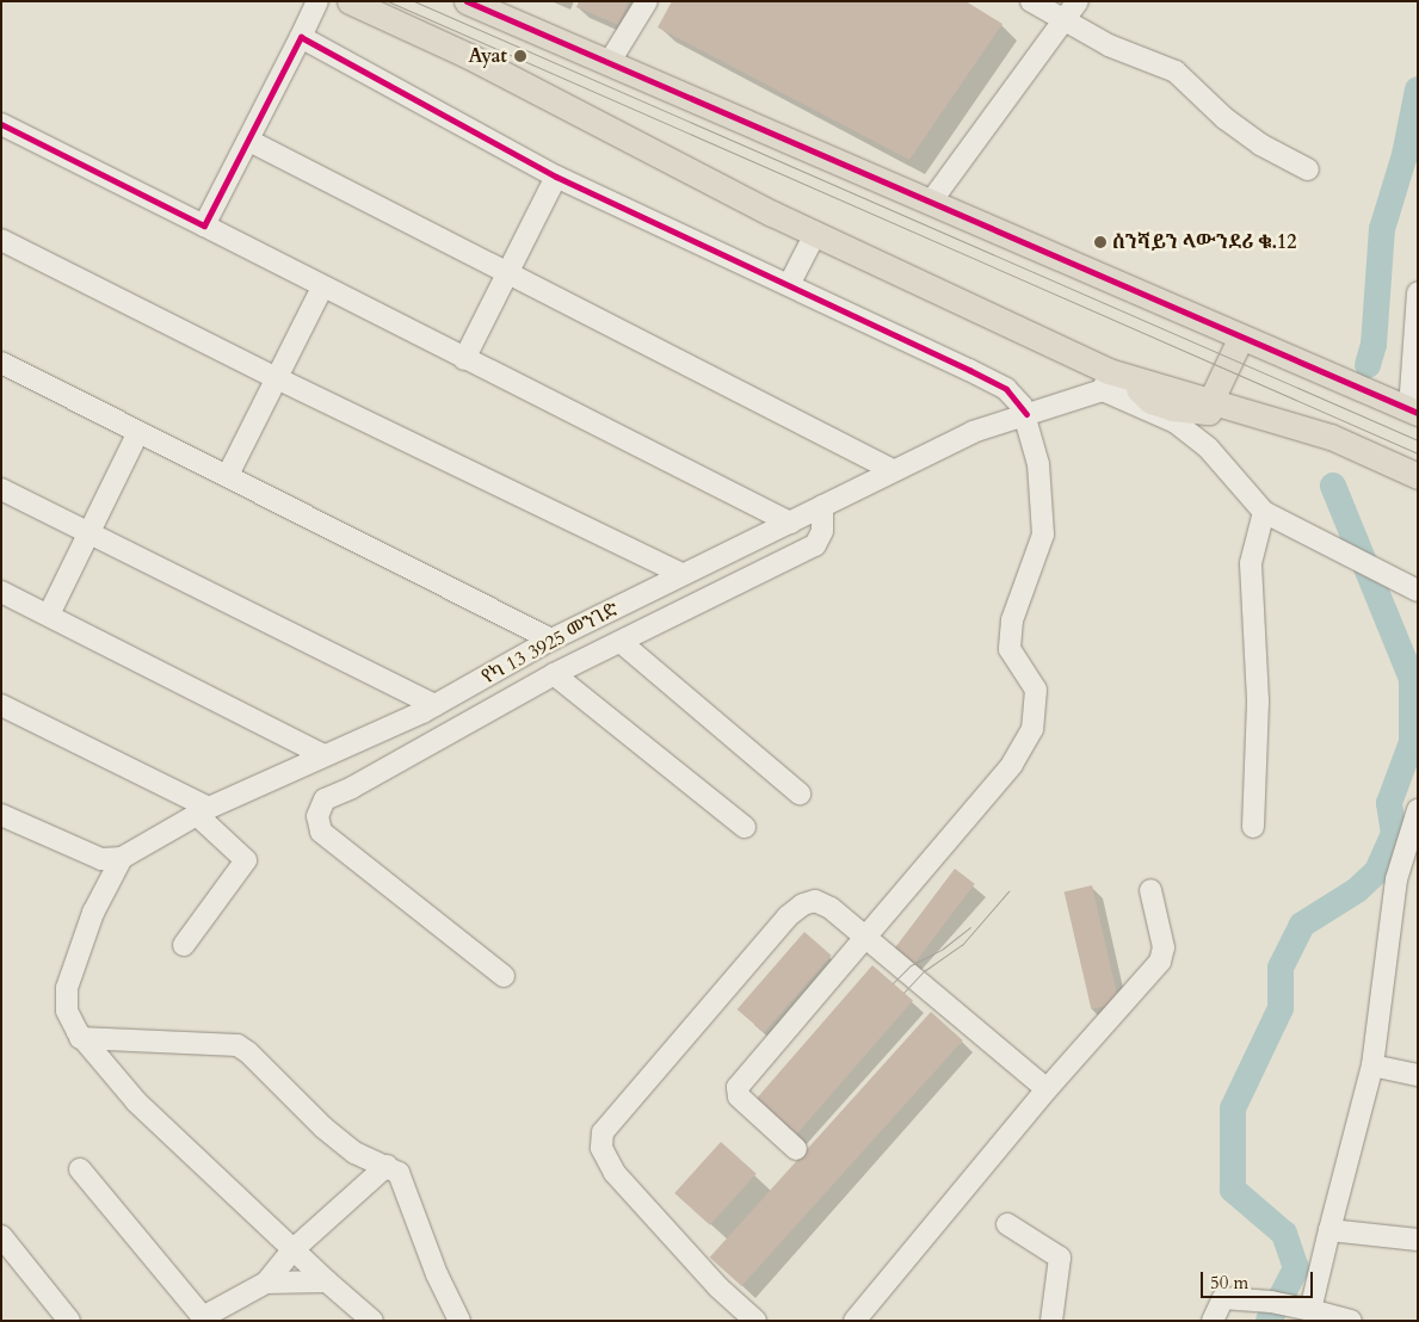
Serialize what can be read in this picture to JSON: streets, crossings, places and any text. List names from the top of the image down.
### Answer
{
  "streets": {
    "street": ["የካ 13 3925 መንገድ"]
  },
  "places": ["Ayat", "ሰንሻይን ላውንደሪ ቁ.12"],
  "scale_bar": "50 m"
}
